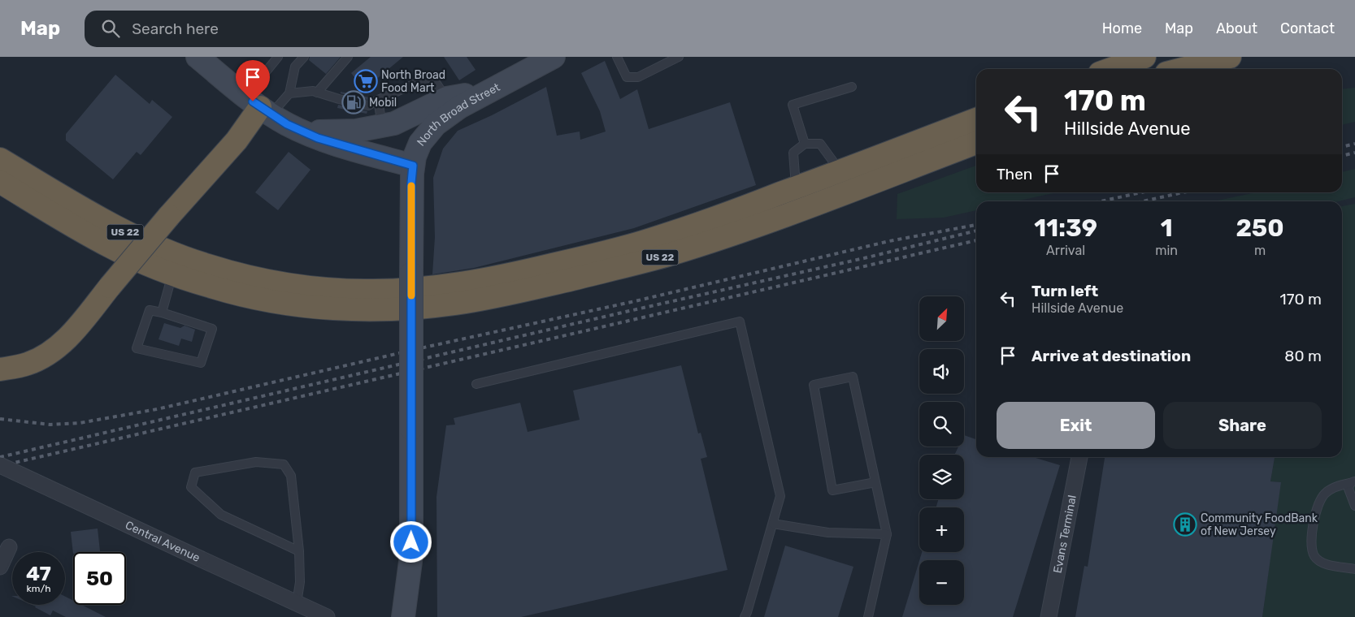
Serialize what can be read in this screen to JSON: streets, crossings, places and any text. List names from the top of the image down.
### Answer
{
  "streets": {
    "highway": ["US 22"],
    "main road": ["North Broad Street"],
    "street": ["Evans Terminal", "Central Avenue"]
  },
  "places": {
    "supermarket": ["North Broad Food Mart"],
    "fuel station": ["Mobil"],
    "building": ["Community FoodBank of New Jersey"]
  },
  "north": "top right",
  "page": {
    "header": "Map",
    "search": "Search here",
    "nav": [
      "Home",
      "Map",
      "About",
      "Contact"
    ],
    "turn": ["170 m", "Hillside Avenue"],
    "then": "Then",
    "eta": [
      "11:39",
      "Arrival",
      "1",
      "min",
      "250",
      "m"
    ],
    "list": [
      {
        "name": "Turn left",
        "note": "Hillside Avenue",
        "value": "170 m"
      },
      {
        "name": "Arrive at destination",
        "value": "80 m"
      }
    ],
    "map_buttons": ["+", "−"],
    "buttons": ["Exit", "Share"],
    "speed": "47 km/h",
    "limit": "50"
  }
}
